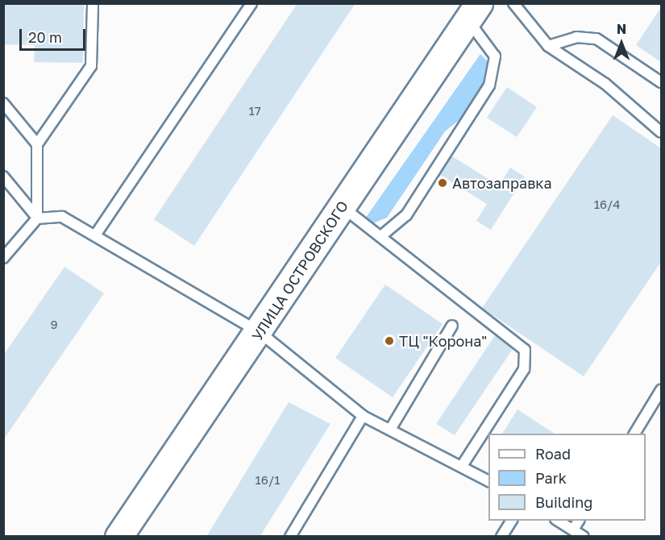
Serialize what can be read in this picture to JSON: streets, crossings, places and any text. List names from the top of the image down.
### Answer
{
  "streets": {
    "main road": ["УЛИЦА ОСТРОВСКОГО"]
  },
  "places": ["Автозаправка", "ТЦ \"Корона\""],
  "house_numbers": [
    "17",
    "16/4",
    "9",
    "16/1"
  ],
  "legend": ["Road", "Park", "Building"],
  "scale_bar": "20 m",
  "north": "top"
}
